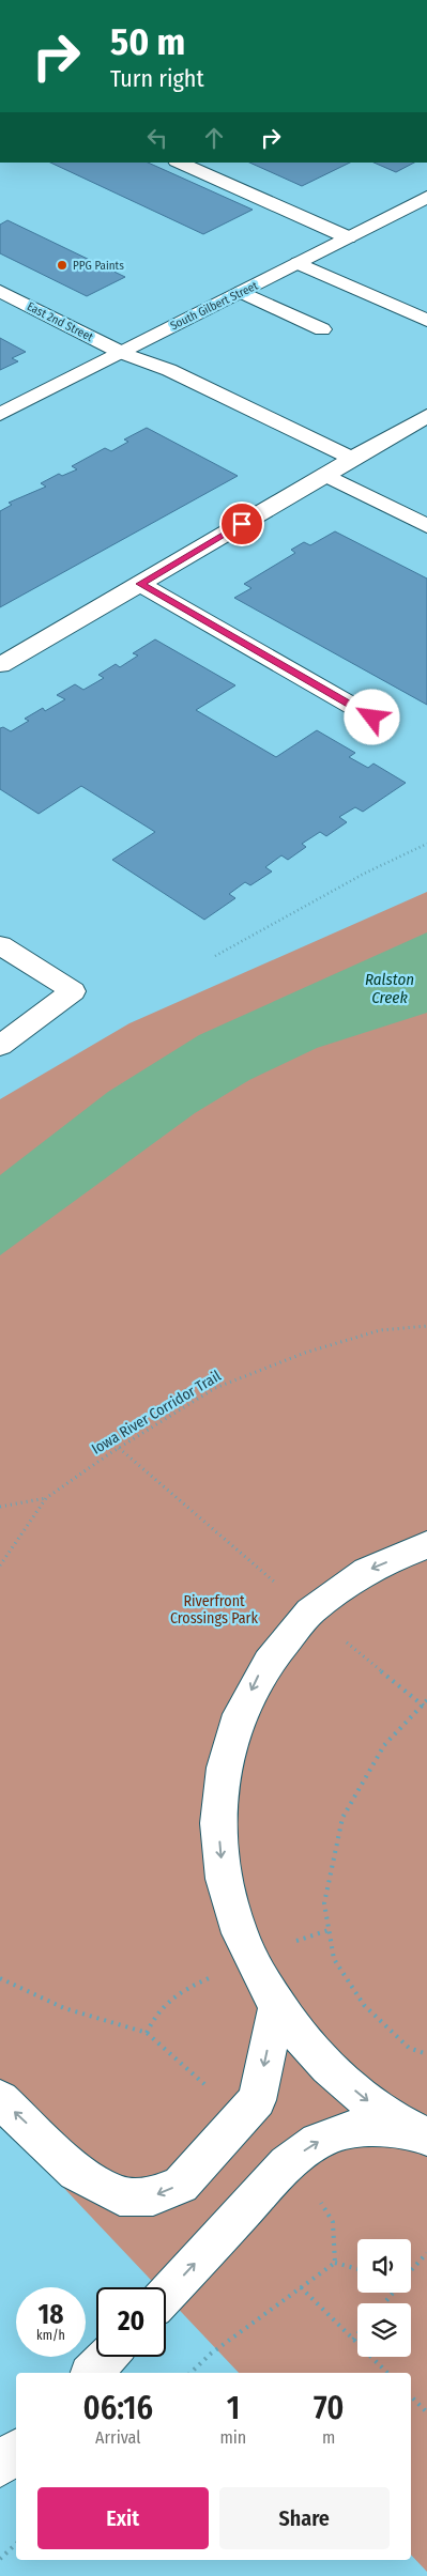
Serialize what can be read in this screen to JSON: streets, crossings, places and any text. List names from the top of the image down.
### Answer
{
  "streets": {
    "main road": ["South Gilbert Street", "East 2nd Street"],
    "path": ["Iowa River Corridor Trail"]
  },
  "crossings": [
    ["South Gilbert Street", "East 2nd Street"]
  ],
  "water": ["Ralston Creek"],
  "parks": ["Riverfront Crossings Park"],
  "places": ["PPG Paints"],
  "page": {
    "turn": ["50 m", "Turn right"],
    "speed": "18 km/h",
    "limit": "20",
    "eta": [
      "06:16",
      "Arrival",
      "1",
      "min",
      "70",
      "m"
    ],
    "buttons": ["Exit", "Share"]
  }
}
